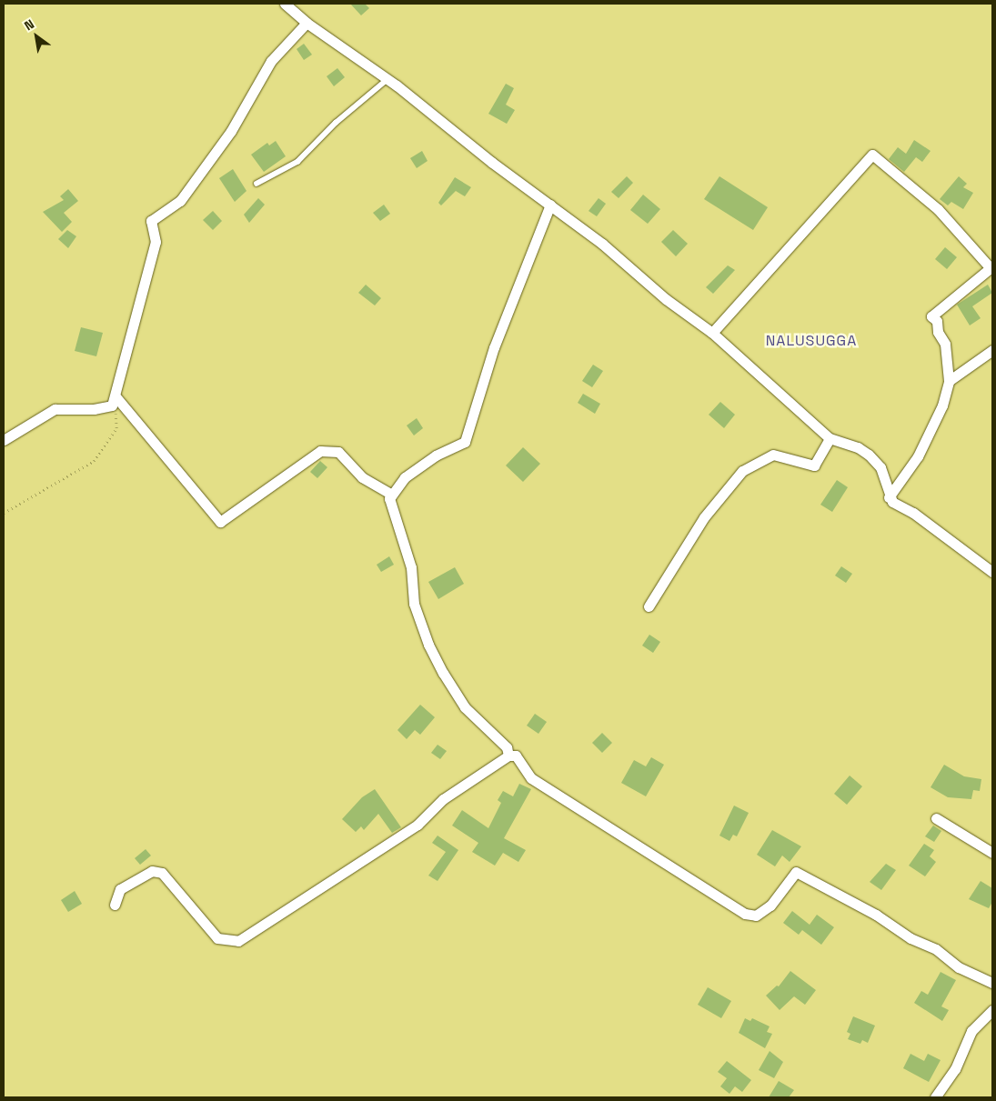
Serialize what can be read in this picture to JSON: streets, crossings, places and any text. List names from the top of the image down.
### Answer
{
  "districts": ["NALUSUGGA"],
  "north": "top left"
}
